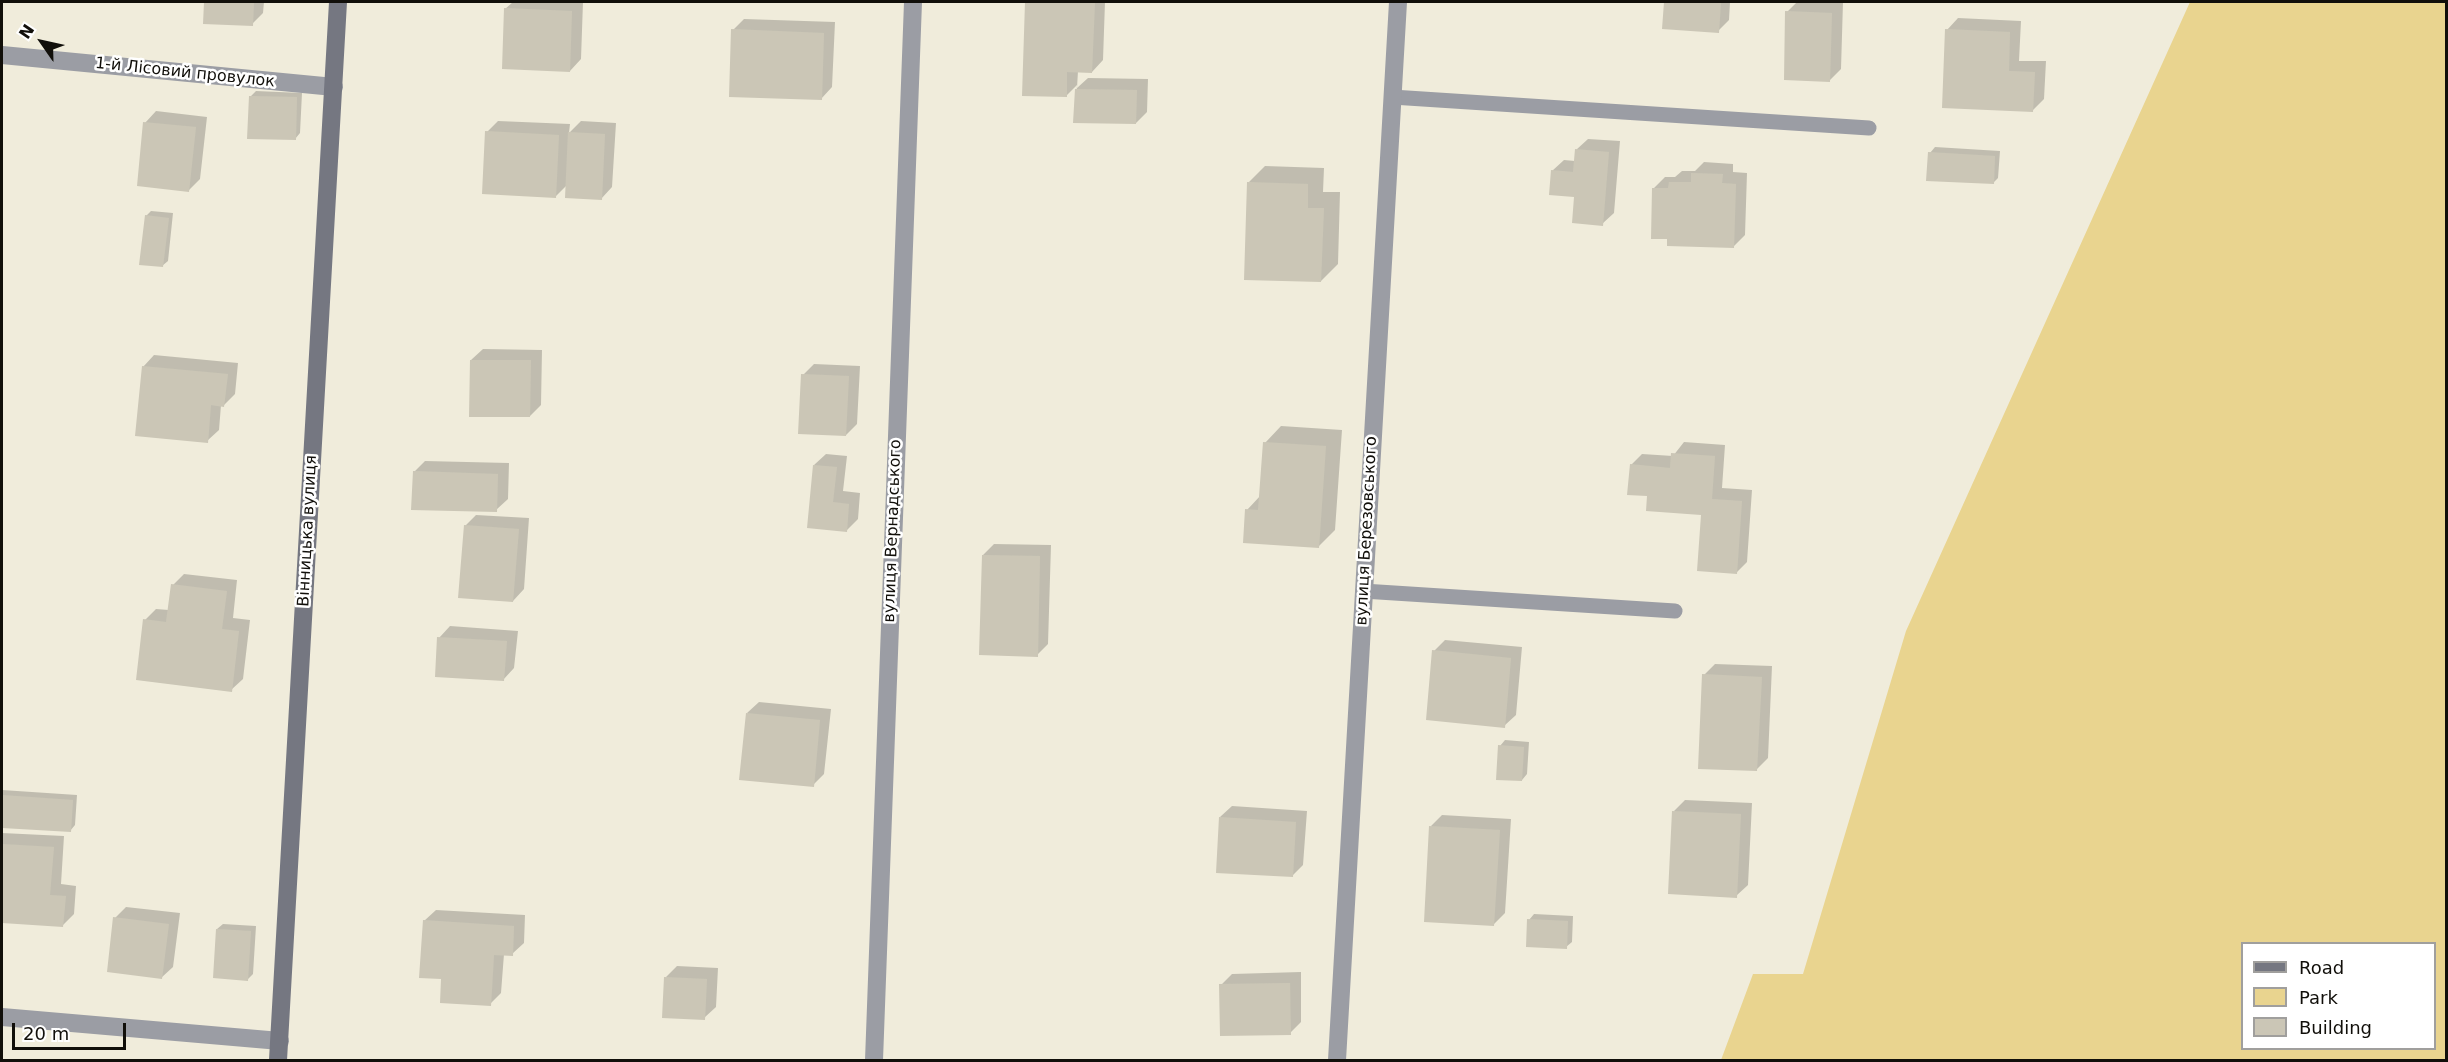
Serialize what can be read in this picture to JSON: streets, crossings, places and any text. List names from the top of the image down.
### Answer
{
  "streets": {
    "street": [
      "1-й Лісовий провулок",
      "Вінницька вулиця",
      "вулиця Вернадського",
      "вулиця Березовського"
    ]
  },
  "crossings": [
    ["1-й Лісовий провулок", "Вінницька вулиця"]
  ],
  "legend": ["Road", "Park", "Building"],
  "scale_bar": "20 m",
  "north": "top left"
}
